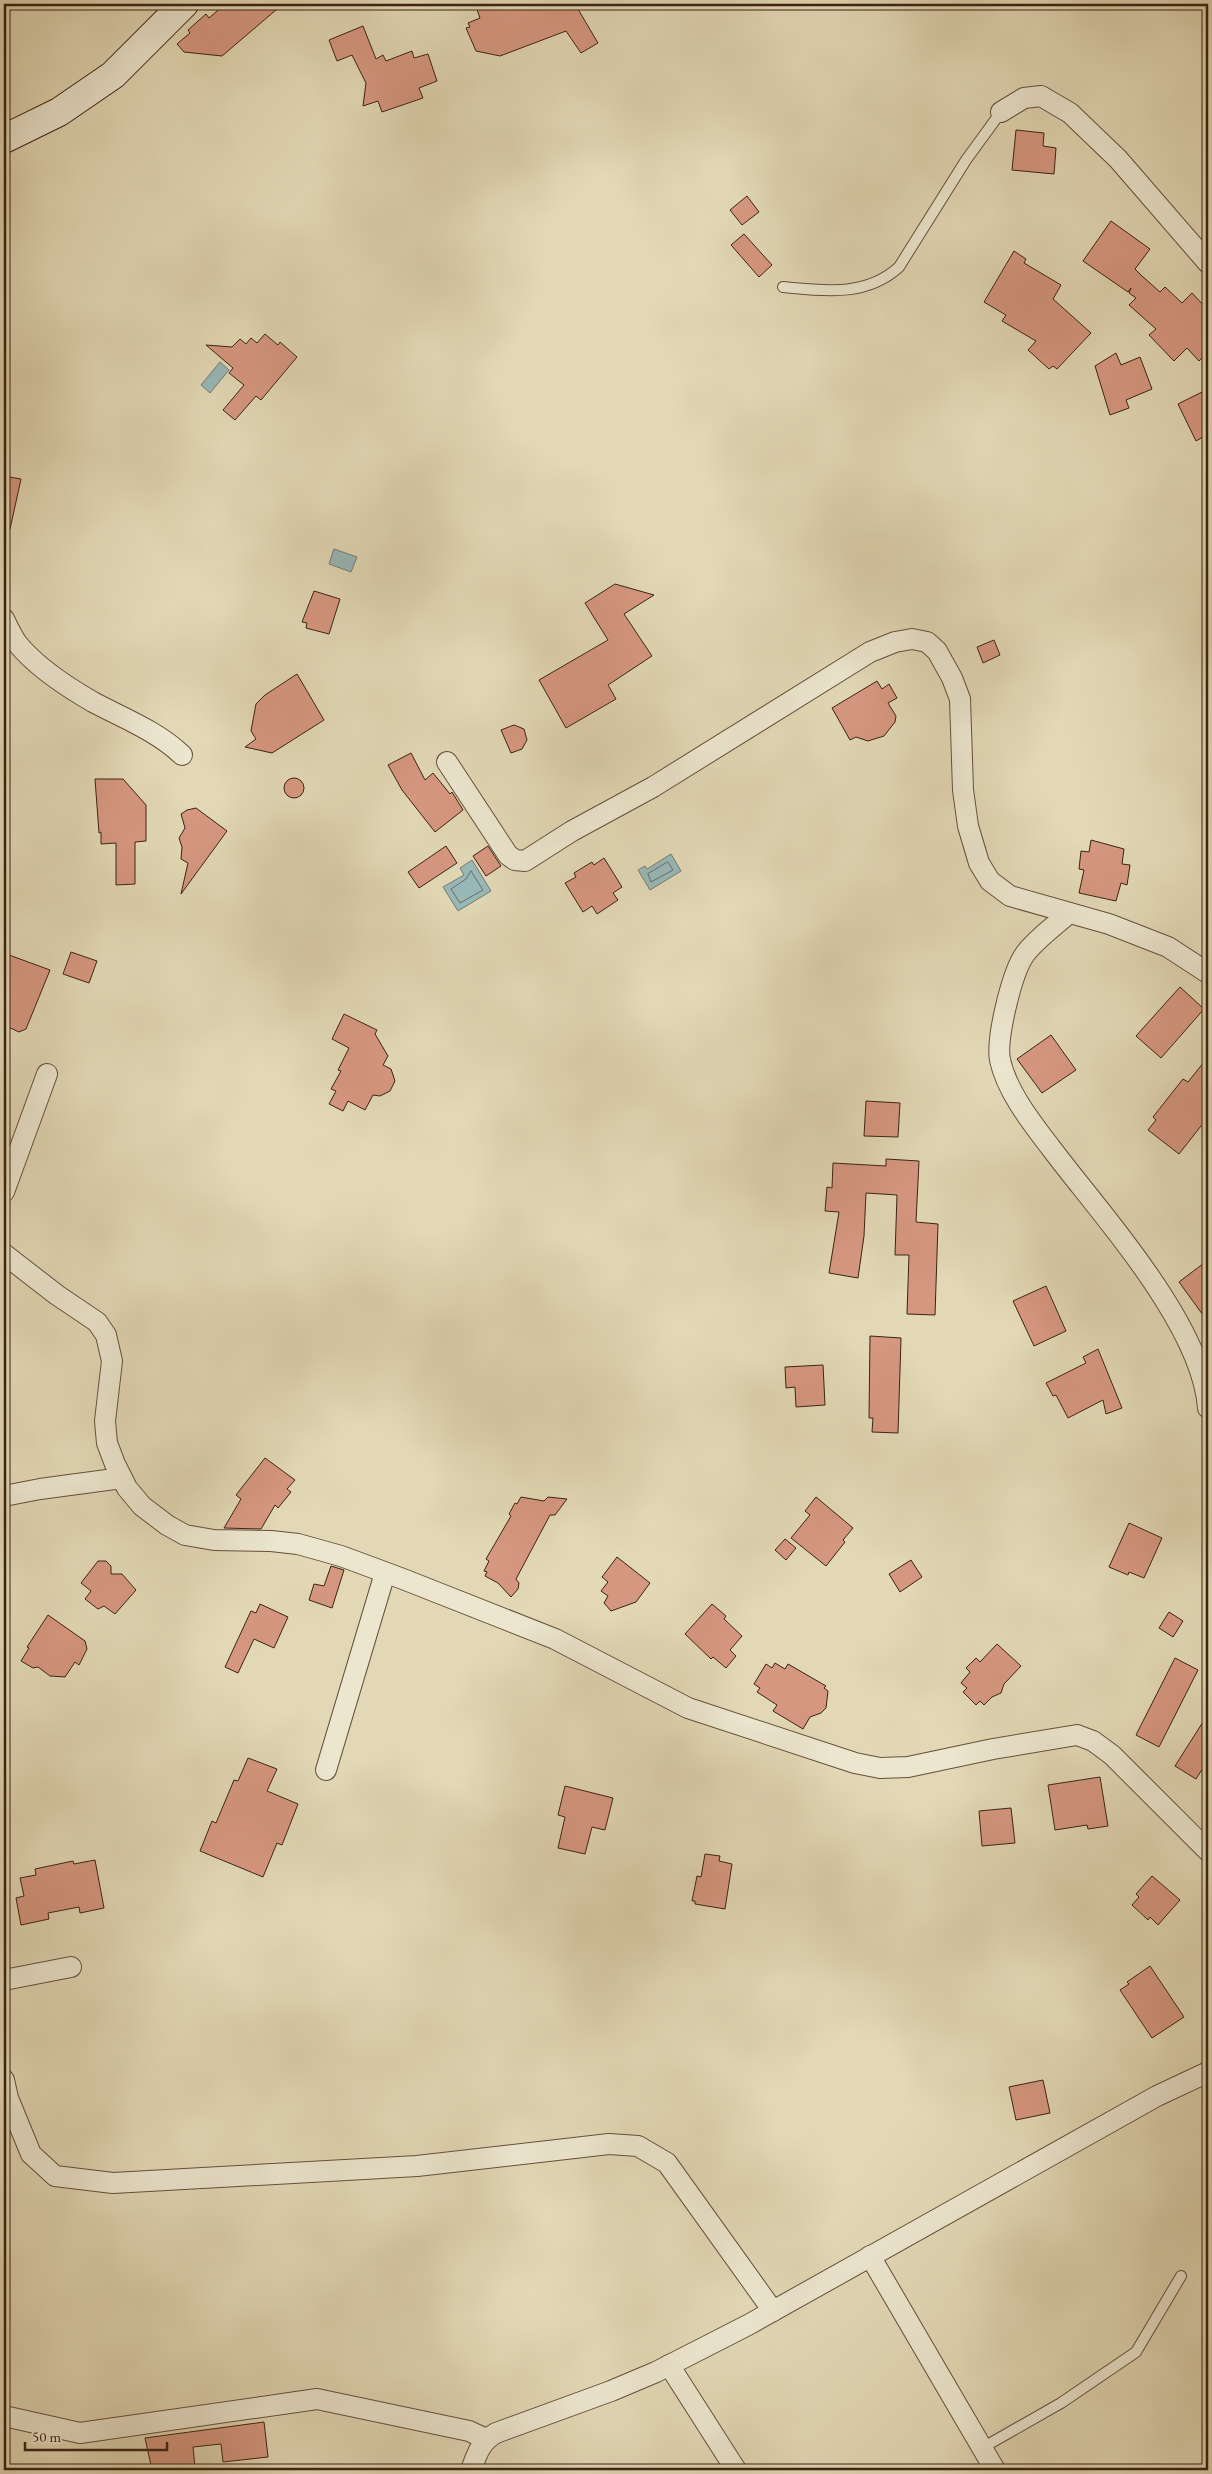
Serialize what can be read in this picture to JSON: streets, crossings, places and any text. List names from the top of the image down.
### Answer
{
  "scale_bar": "50 m"
}
